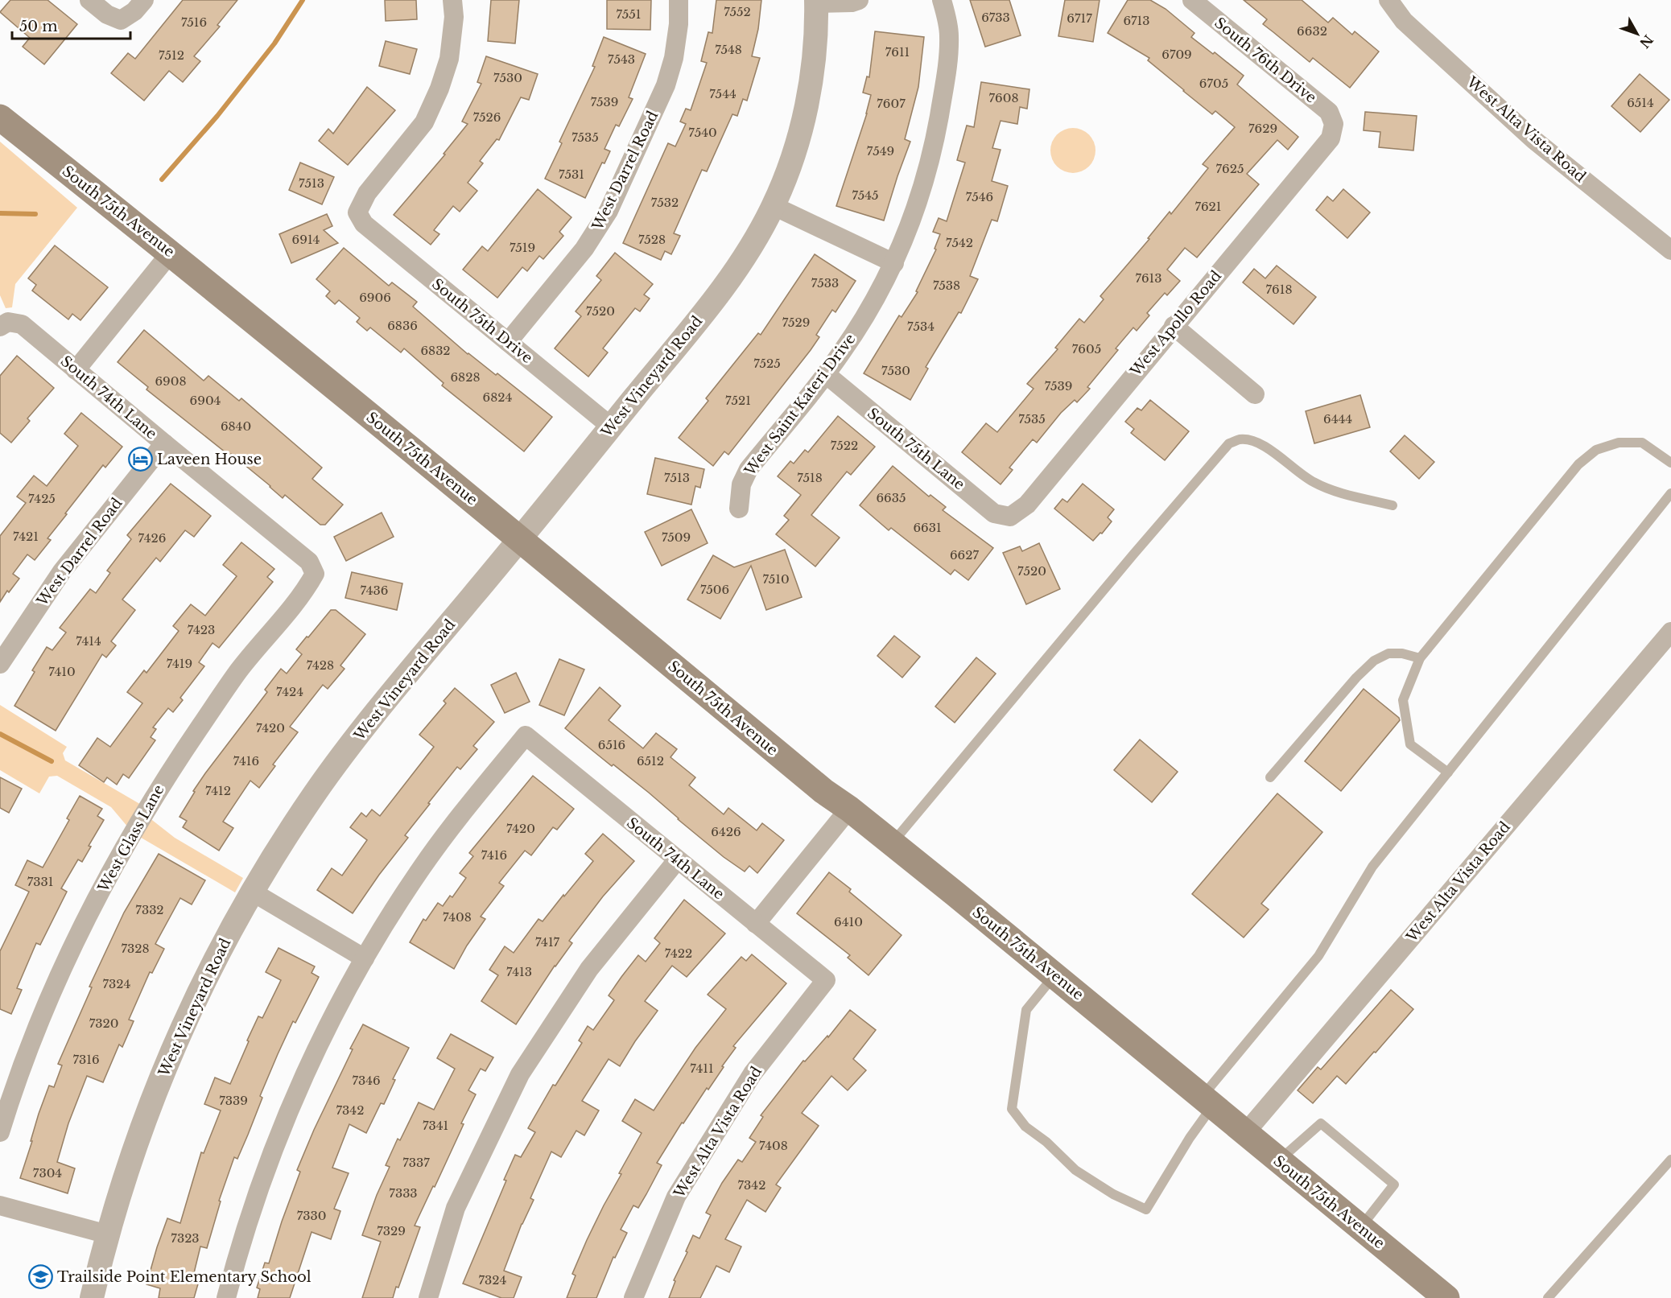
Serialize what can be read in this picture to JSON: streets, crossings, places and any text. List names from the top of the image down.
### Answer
{
  "streets": {
    "main road": ["South 75th Avenue"],
    "street": [
      "South 76th Drive",
      "West Alta Vista Road",
      "West Darrel Road",
      "South 75th Drive",
      "West Apollo Road",
      "West Vineyard Road",
      "South 74th Lane",
      "West Saint Kateri Drive",
      "South 75th Lane",
      "West Glass Lane"
    ]
  },
  "crossings": [
    ["South 76th Drive", "West Apollo Road"],
    ["West Alta Vista Road", "South 75th Avenue"],
    ["West Alta Vista Road", "South 74th Lane"],
    ["West Darrel Road", "South 75th Drive"],
    ["West Darrel Road", "South 74th Lane"],
    ["South 75th Avenue", "West Vineyard Road"],
    ["South 75th Drive", "West Vineyard Road"],
    ["West Apollo Road", "South 75th Lane"],
    ["South 74th Lane", "West Glass Lane"],
    ["West Saint Kateri Drive", "South 75th Lane"]
  ],
  "places": {
    "hotel": ["Laveen House"],
    "school or university": ["Trailside Point Elementary School"]
  },
  "house_numbers": [
    "7552",
    "7551",
    "6733",
    "6717",
    "6713",
    "7516",
    "6632",
    "7548",
    "7611",
    "6709",
    "7512",
    "7543",
    "7530",
    "6705",
    "7544",
    "7608",
    "7539",
    "6514",
    "7607",
    "7526",
    "7629",
    "7540",
    "7535",
    "7549",
    "7625",
    "7531",
    "7513",
    "7545",
    "7546",
    "7532",
    "7621",
    "6914",
    "7528",
    "7542",
    "7519",
    "7613",
    "7533",
    "7538",
    "7618",
    "6906",
    "7520",
    "7529",
    "6836",
    "7534",
    "7605",
    "6832",
    "7525",
    "7530",
    "6828",
    "6908",
    "7539",
    "6824",
    "6904",
    "7521",
    "7535",
    "6444",
    "6840",
    "7522",
    "7513",
    "7518",
    "6635",
    "7425",
    "6631",
    "7421",
    "7509",
    "7426",
    "6627",
    "7520",
    "7510",
    "7506",
    "7436",
    "7423",
    "7414",
    "7419",
    "7428",
    "7410",
    "7424",
    "7420",
    "6516",
    "7416",
    "6512",
    "7412",
    "7420",
    "6426",
    "7416",
    "7331",
    "7332",
    "7408",
    "6410",
    "7417",
    "7328",
    "7422",
    "7413",
    "7324",
    "7320",
    "7316",
    "7411",
    "7346",
    "7339",
    "7342",
    "7341",
    "7408",
    "7337",
    "7304",
    "7342",
    "7333",
    "7330",
    "7329",
    "7323",
    "7324"
  ],
  "scale_bar": "50 m",
  "north": "bottom right"
}
